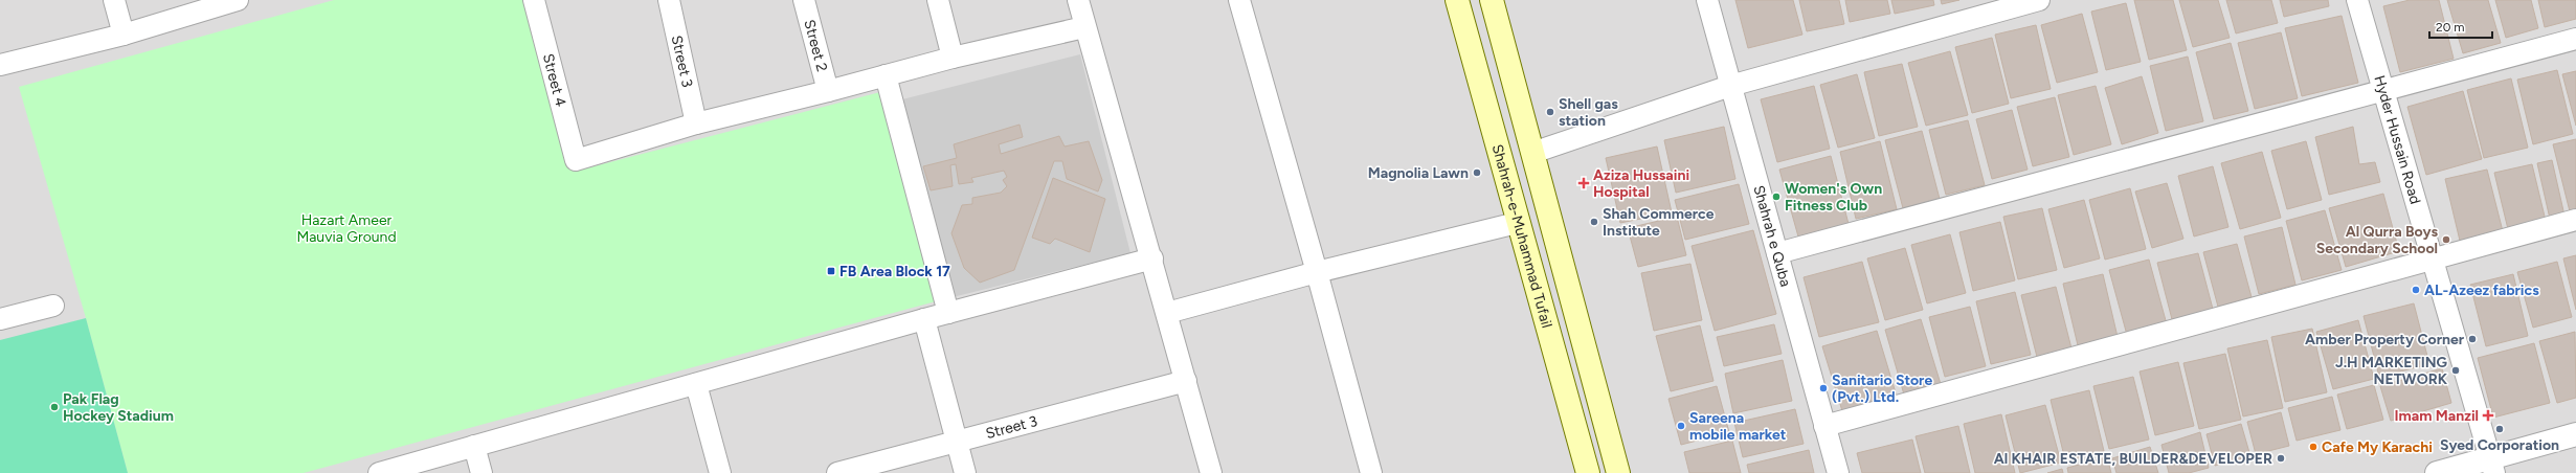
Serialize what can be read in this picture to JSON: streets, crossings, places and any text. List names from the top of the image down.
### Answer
{
  "streets": {
    "main road": ["Shahrah-e-Muhammad Tufail"],
    "street": [
      "Street 2",
      "Street 3",
      "Street 4",
      "Hyder Hussain Road",
      "Shahrah e Quba"
    ]
  },
  "crossings": [
    ["Street 3", "Street 4"]
  ],
  "parks": ["Hazart Ameer Mauvia Ground"],
  "places": {
    "other": [
      "Shell gas station",
      "Magnolia Lawn",
      "Women's Own Fitness Club",
      "Shah Commerce Institute",
      "Al Qurra Boys Secondary School",
      "AL-Azeez fabrics",
      "Amber Property Corner",
      "J.H MARKETING NETWORK",
      "Sanitario Store (Pvt.) Ltd.",
      "Pak Flag Hockey Stadium",
      "Sareena mobile market",
      "Syed Corporation",
      "Cafe My Karachi",
      "Al KHAIR ESTATE, BUILDER&DEVELOPER"
    ],
    "health": ["Aziza Hussaini Hospital", "Imam Manzil"],
    "transit": ["FB Area Block 17"]
  },
  "scale_bar": "20 m"
}
